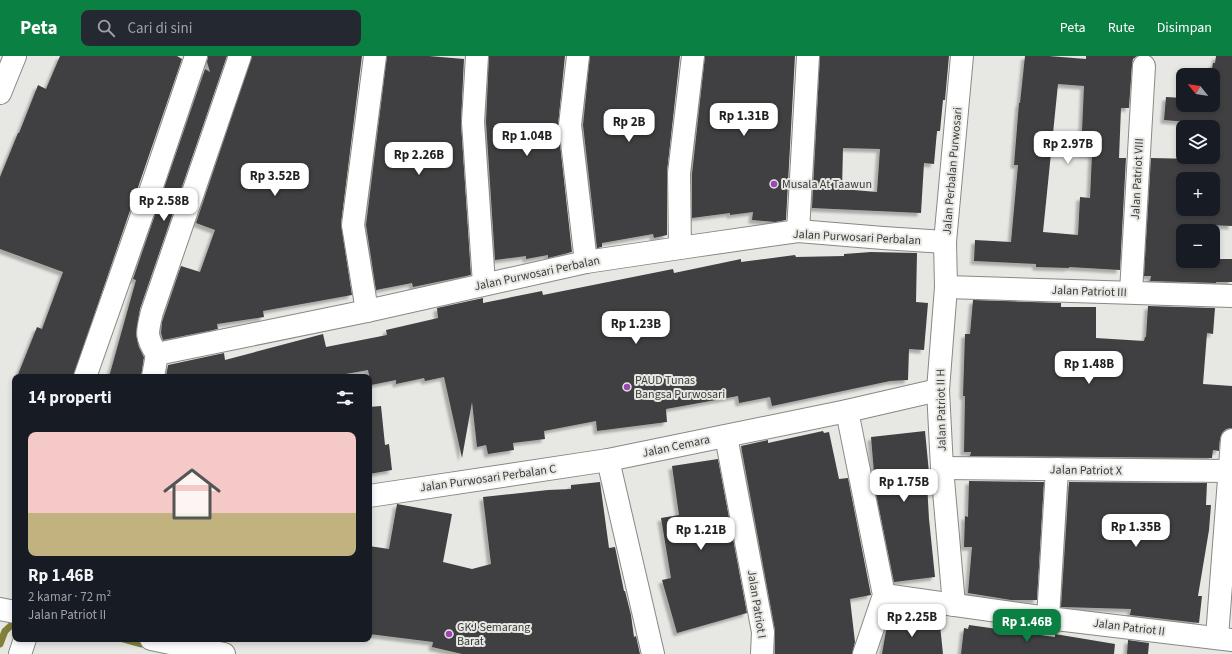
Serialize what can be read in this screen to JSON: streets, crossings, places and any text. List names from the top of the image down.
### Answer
{
  "streets": {
    "street": [
      "Jalan Perbalan Purwosari",
      "Jalan Patriot VIII",
      "Jalan Purwosari Perbalan",
      "Jalan Patriot III",
      "Jalan Patriot II H",
      "Jalan Cemara",
      "Jalan Patriot X",
      "Jalan Purwosari Perbalan C",
      "Jalan Patriot I",
      "Jalan Patriot II"
    ]
  },
  "crossings": [
    ["Jalan Perbalan Purwosari", "Jalan Purwosari Perbalan"],
    ["Jalan Perbalan Purwosari", "Jalan Patriot III"],
    ["Jalan Perbalan Purwosari", "Jalan Patriot II H"],
    ["Jalan Patriot VIII", "Jalan Patriot III"],
    ["Jalan Patriot III", "Jalan Patriot II H"],
    ["Jalan Patriot II H", "Jalan Cemara"],
    ["Jalan Patriot II H", "Jalan Patriot X"],
    ["Jalan Patriot II H", "Jalan Patriot II"],
    ["Jalan Cemara", "Jalan Purwosari Perbalan C"],
    ["Jalan Cemara", "Jalan Patriot I"]
  ],
  "places": ["Musala At Taawun", "PAUD Tunas Bangsa Purwosari", "GKJ Semarang Barat"],
  "north": "top left",
  "page": {
    "header": "Peta",
    "search": "Cari di sini",
    "nav": ["Peta", "Rute", "Disimpan"],
    "map_buttons": ["+", "−"],
    "price": [
      "Rp 1.31B",
      "Rp 2B",
      "Rp 1.04B",
      "Rp 2.97B",
      "Rp 2.26B",
      "Rp 3.52B",
      "Rp 2.58B",
      "Rp 1.23B",
      "Rp 1.48B",
      "Rp 1.75B",
      "Rp 1.35B",
      "Rp 1.21B",
      "Rp 2.25B",
      "Rp 1.46B"
    ],
    "heading": "14 properti",
    "list": [
      {
        "name": "Rp 1.46B",
        "note": "2 kamar · 72 m² · Jalan Patriot II"
      }
    ]
  }
}
